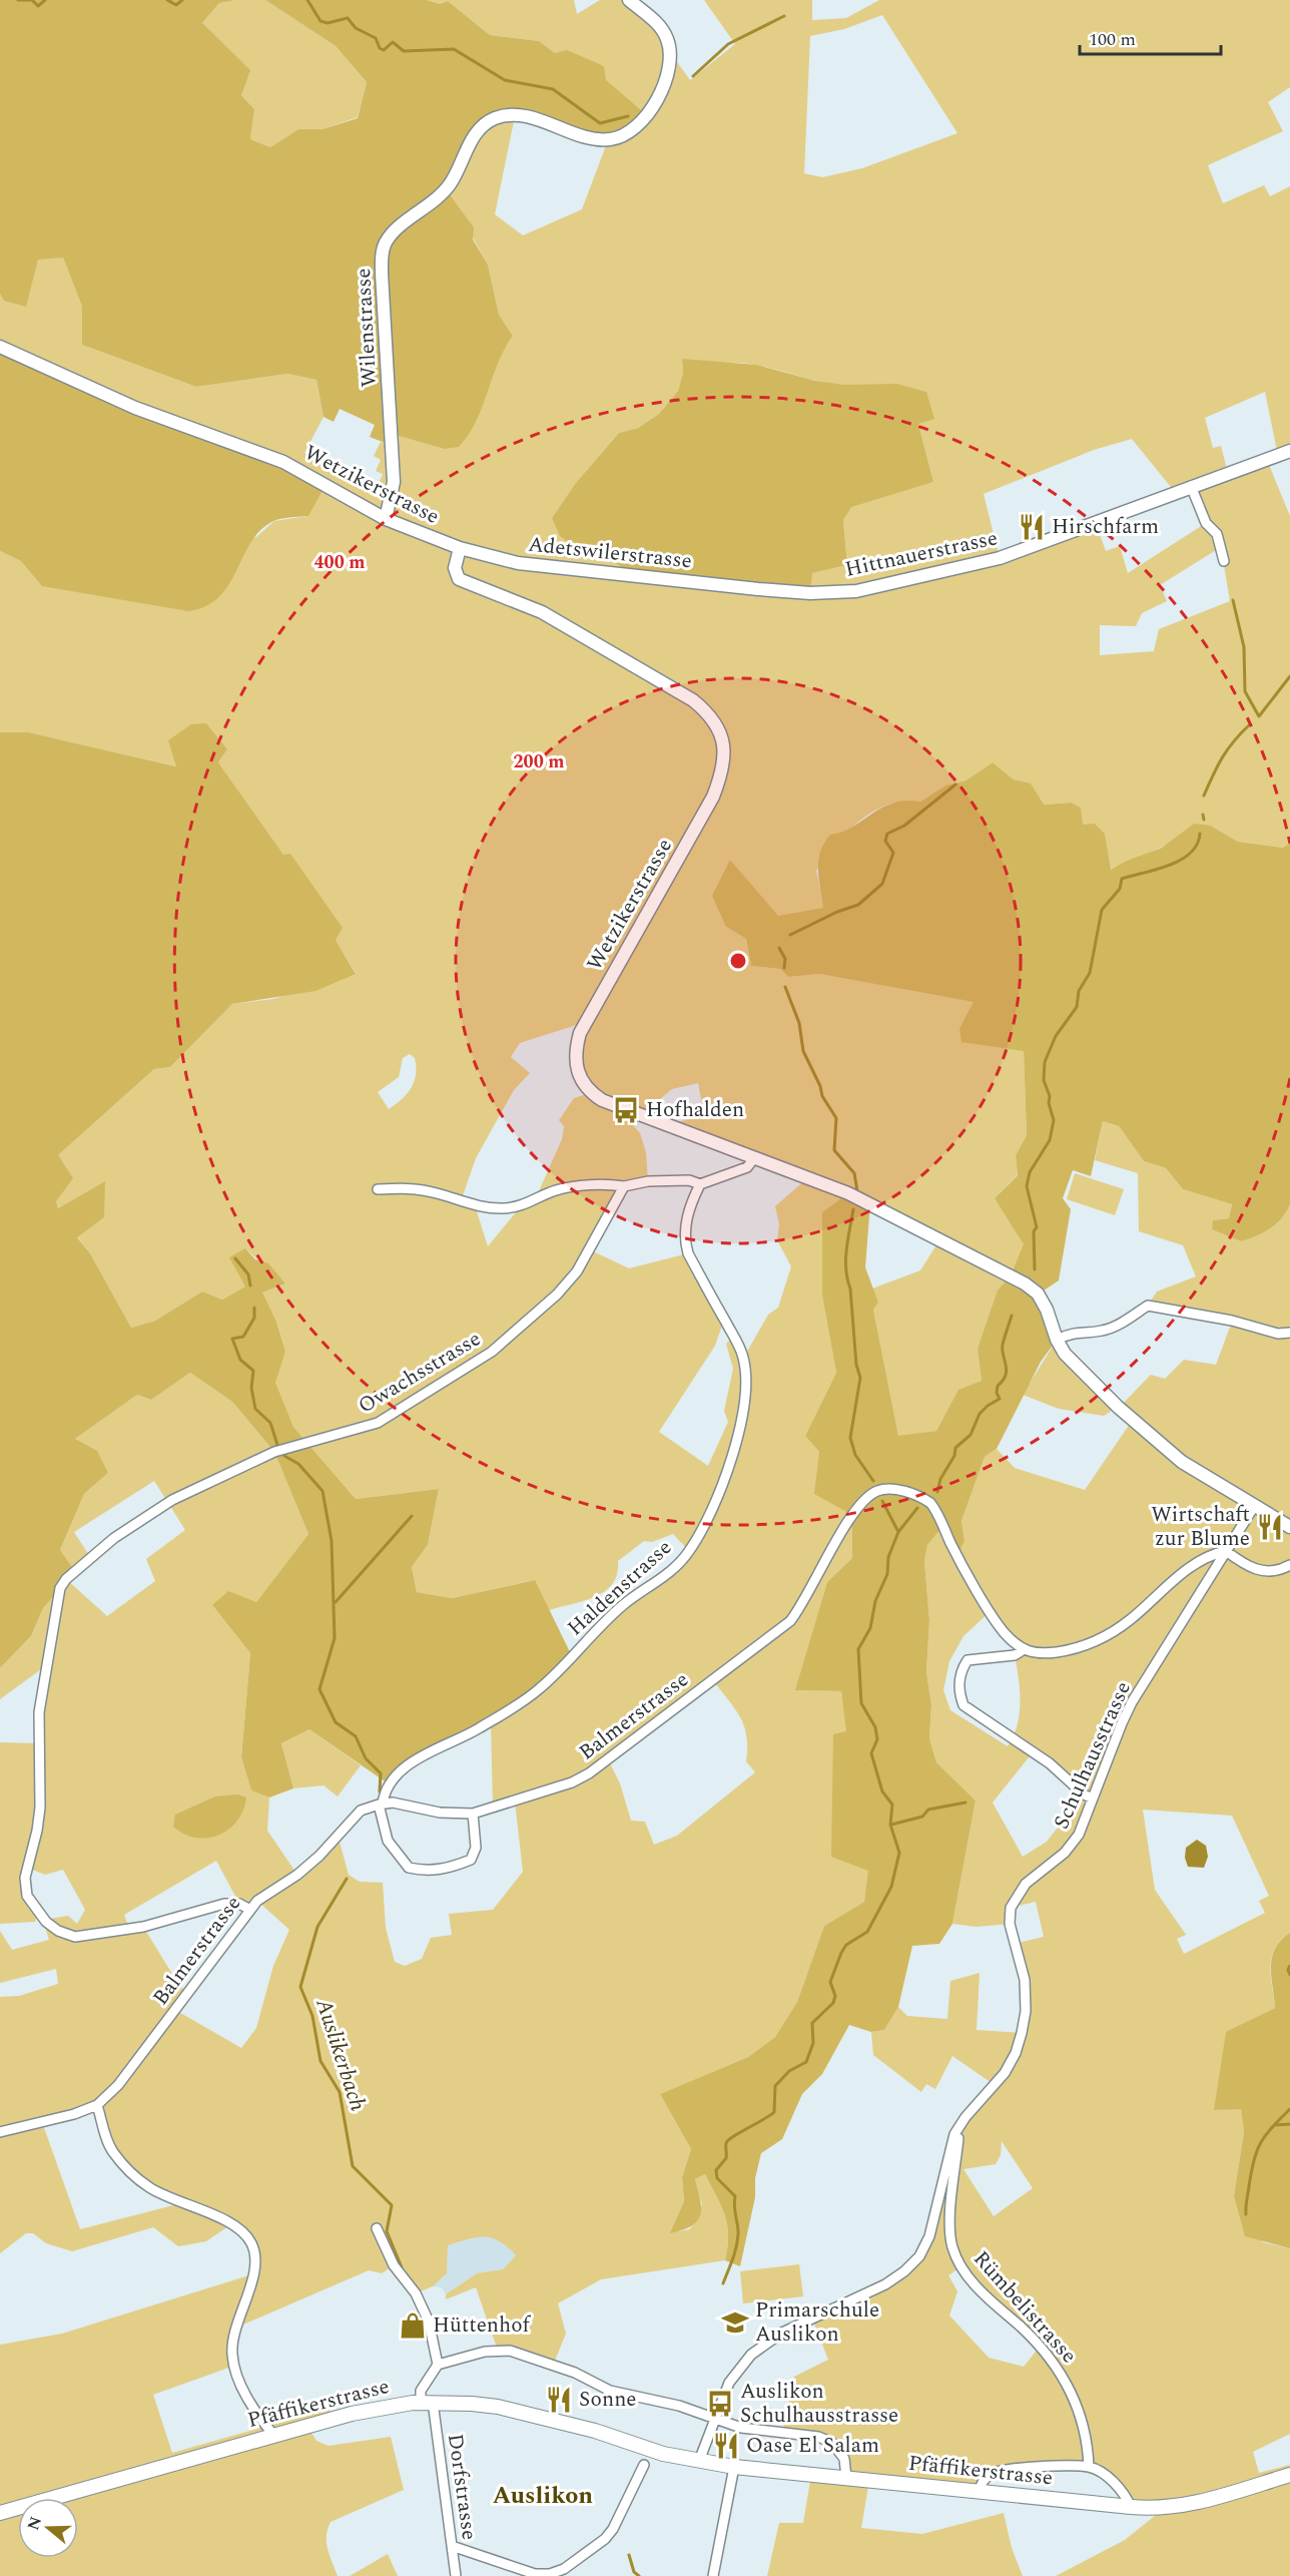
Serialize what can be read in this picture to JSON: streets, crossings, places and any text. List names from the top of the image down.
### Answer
{
  "streets": {
    "main road": ["Pfäffikerstrasse"],
    "street": [
      "Wilenstrasse",
      "Wetzikerstrasse",
      "Adetswilerstrasse",
      "Hittnauerstrasse",
      "Owachsstrasse",
      "Haldenstrasse",
      "Balmerstrasse",
      "Schulhausstrasse",
      "Rümbelistrasse",
      "Dorfstrasse"
    ]
  },
  "crossings": [
    ["Wilenstrasse", "Wetzikerstrasse"],
    ["Wetzikerstrasse", "Adetswilerstrasse"],
    ["Wetzikerstrasse", "Schulhausstrasse"],
    ["Adetswilerstrasse", "Hittnauerstrasse"],
    ["Owachsstrasse", "Balmerstrasse"],
    ["Haldenstrasse", "Balmerstrasse"],
    ["Schulhausstrasse", "Rümbelistrasse"],
    ["Schulhausstrasse", "Pfäffikerstrasse"],
    ["Pfäffikerstrasse", "Dorfstrasse"]
  ],
  "districts": ["Auslikon"],
  "water": ["Auslikerbach"],
  "places": {
    "restaurant": [
      "Hirschfarm",
      "Wirtschaft zur Blume",
      "Sonne",
      "Oase El Salam"
    ],
    "bus stop": ["Hofhalden", "Auslikon Schulhausstrasse"],
    "school or university": ["Primarschule Auslikon"],
    "shop": ["Hüttenhof"]
  },
  "scale_bar": "100 m",
  "north": "left",
  "rings": ["400 m", "200 m"]
}
